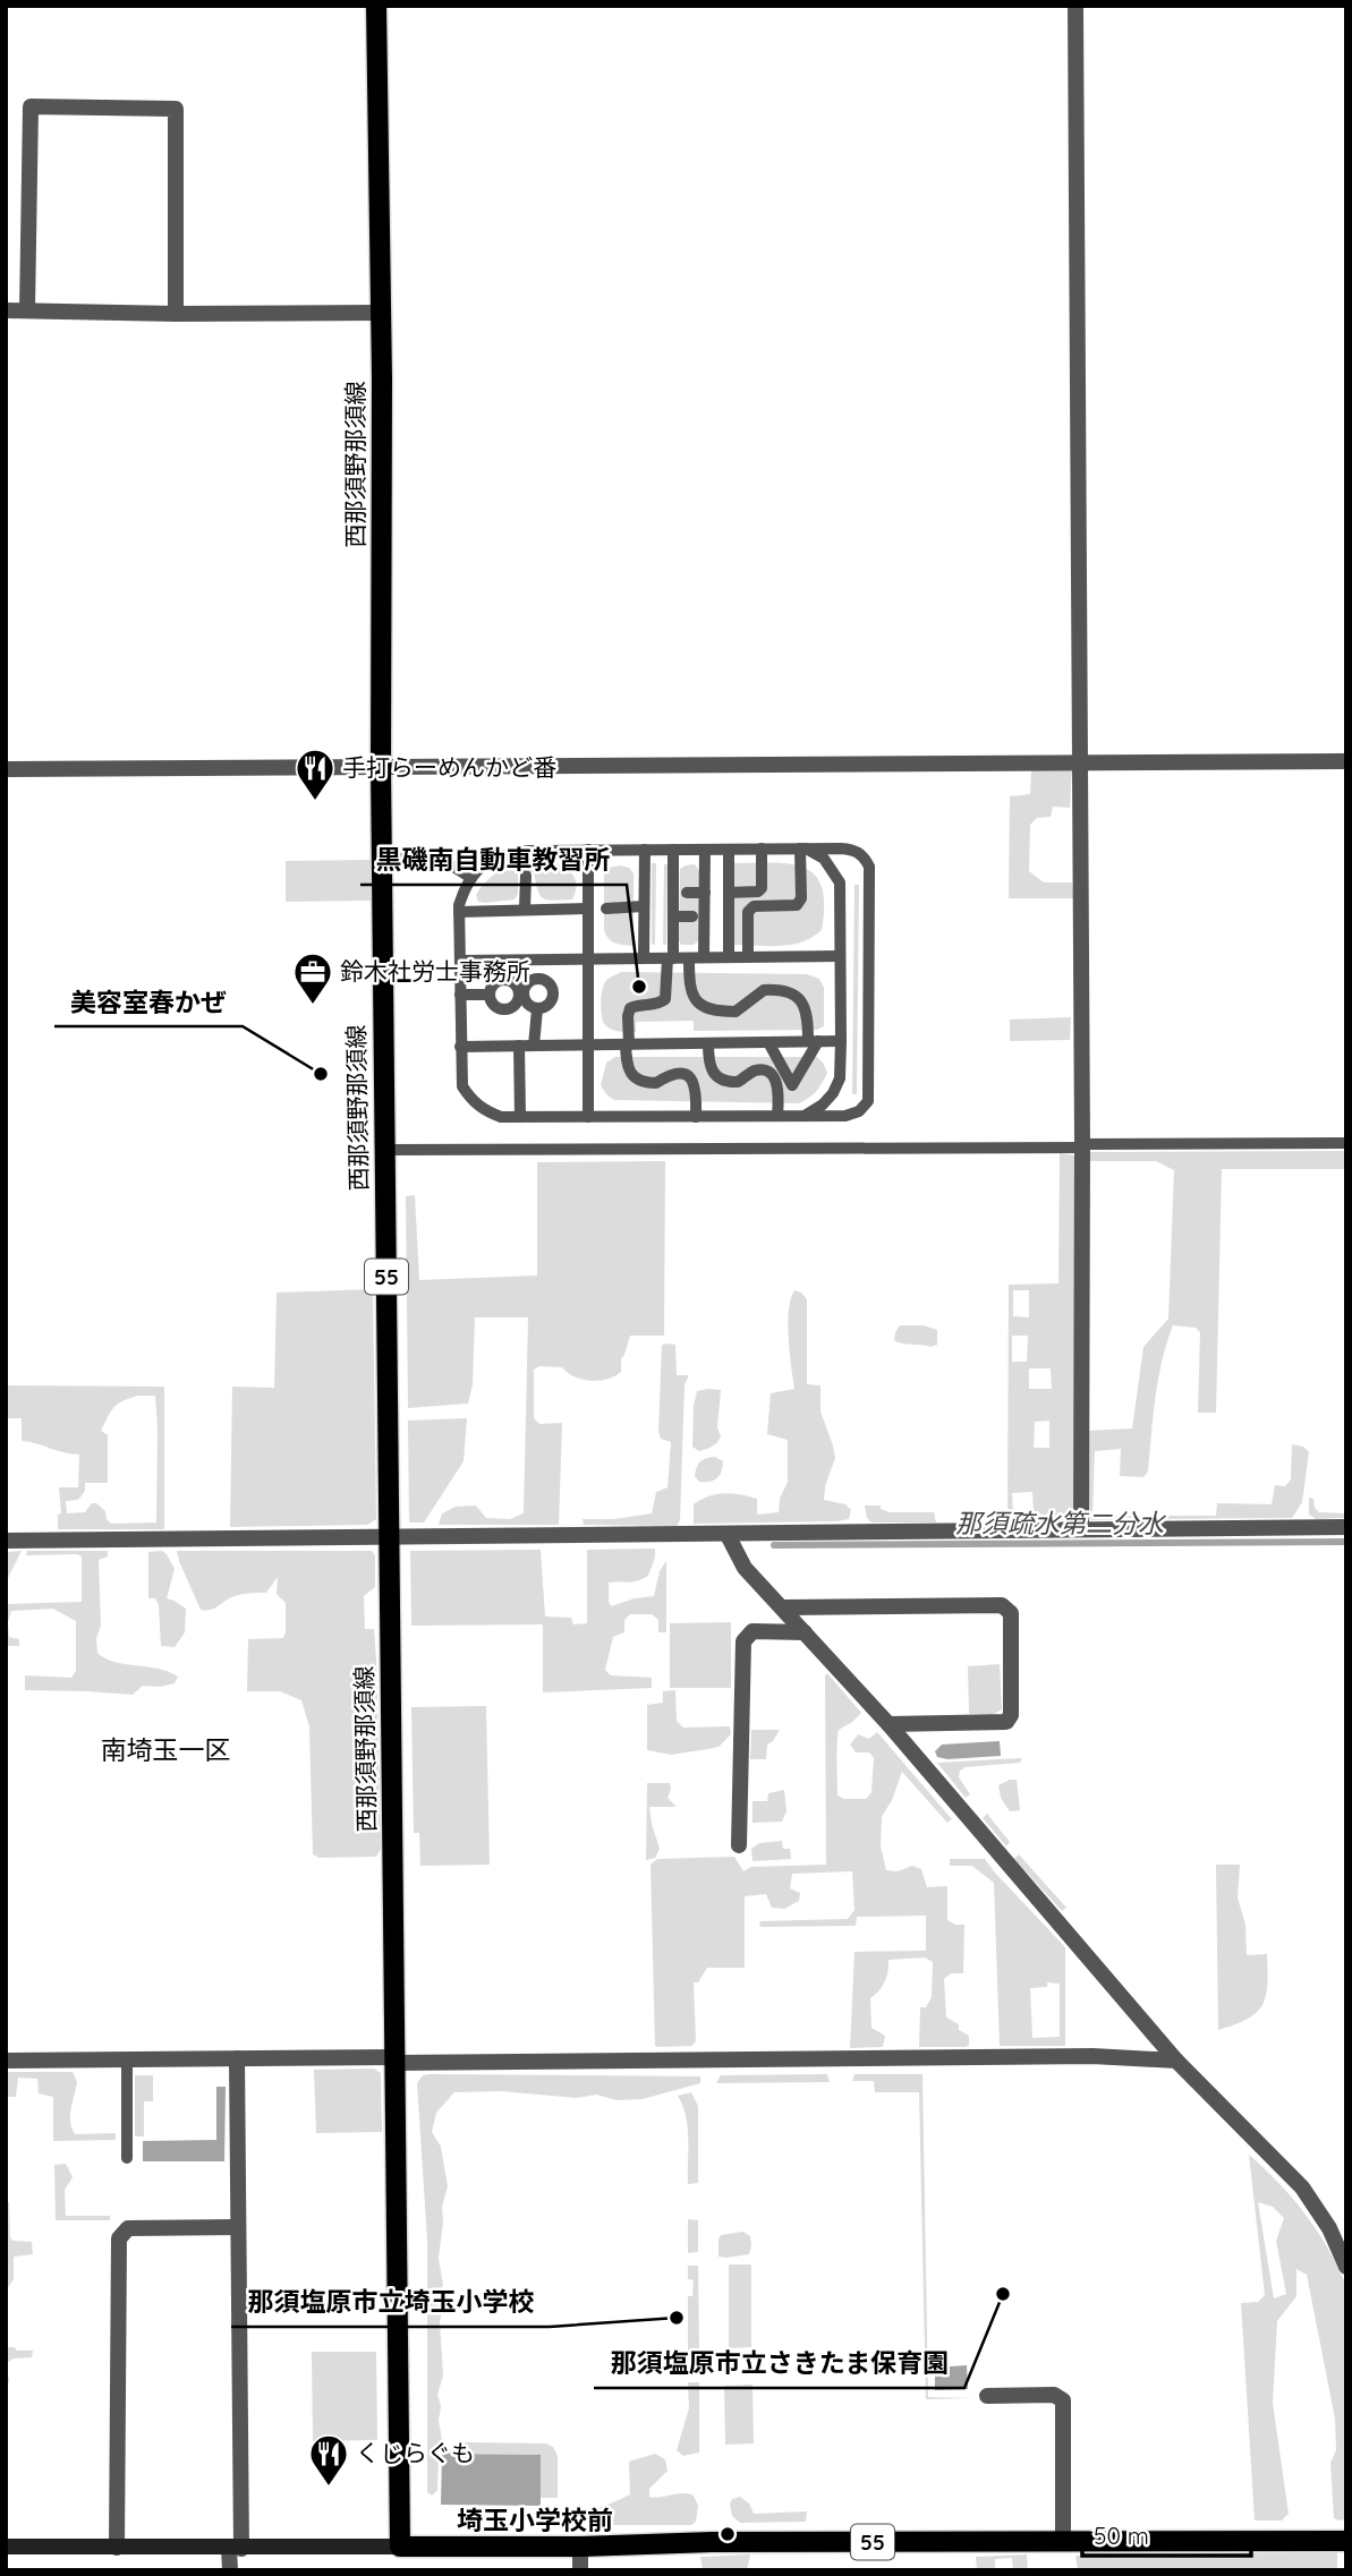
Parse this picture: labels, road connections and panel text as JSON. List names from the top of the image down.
{
  "streets": {
    "main road": ["西那須野那須線", "55"]
  },
  "crossings": [
    ["西那須野那須線", "55"]
  ],
  "districts": ["南埼玉一区"],
  "water": ["那須疏水第二分水"],
  "places": {
    "restaurant": ["手打らーめんかど番", "くじらぐも"],
    "other": [
      "黒磯南自動車教習所",
      "美容室春かぜ",
      "那須塩原市立さきたま保育園",
      "那須塩原市立埼玉小学校",
      "埼玉小学校前"
    ],
    "office": ["鈴木社労士事務所"]
  },
  "scale_bar": "50 m"
}
